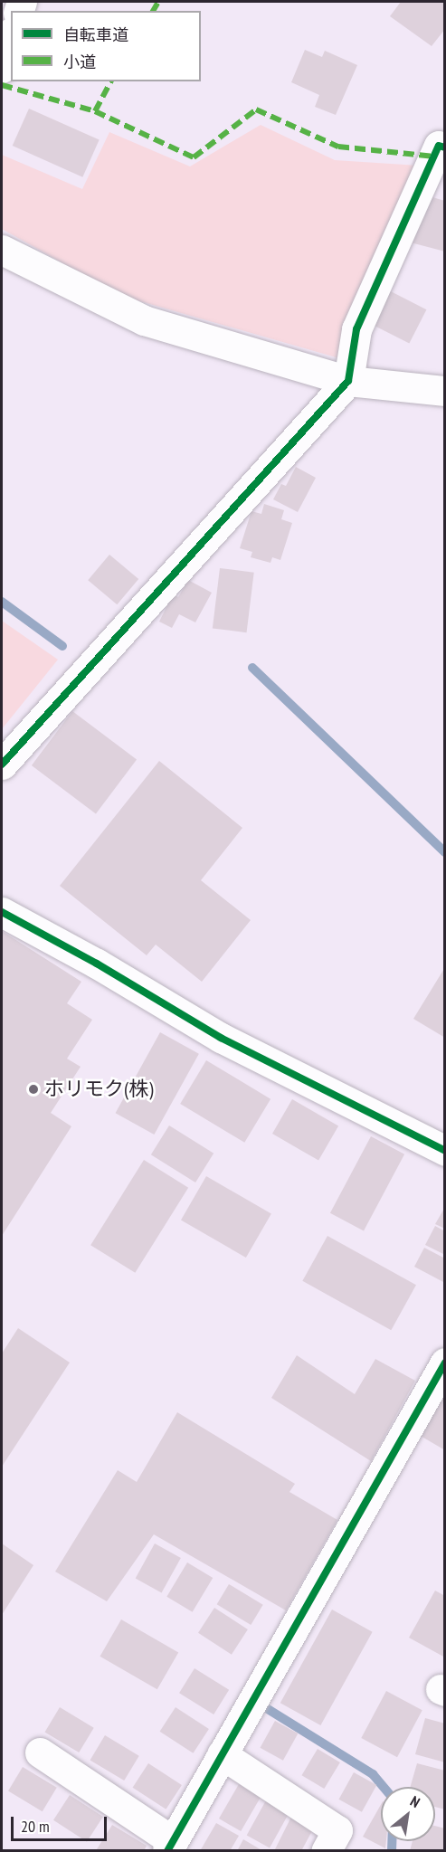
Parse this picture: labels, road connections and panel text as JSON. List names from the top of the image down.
{
  "places": ["ホリモク(株)"],
  "legend": ["自転車道", "小道"],
  "scale_bar": "20 m",
  "north": "top right"
}
